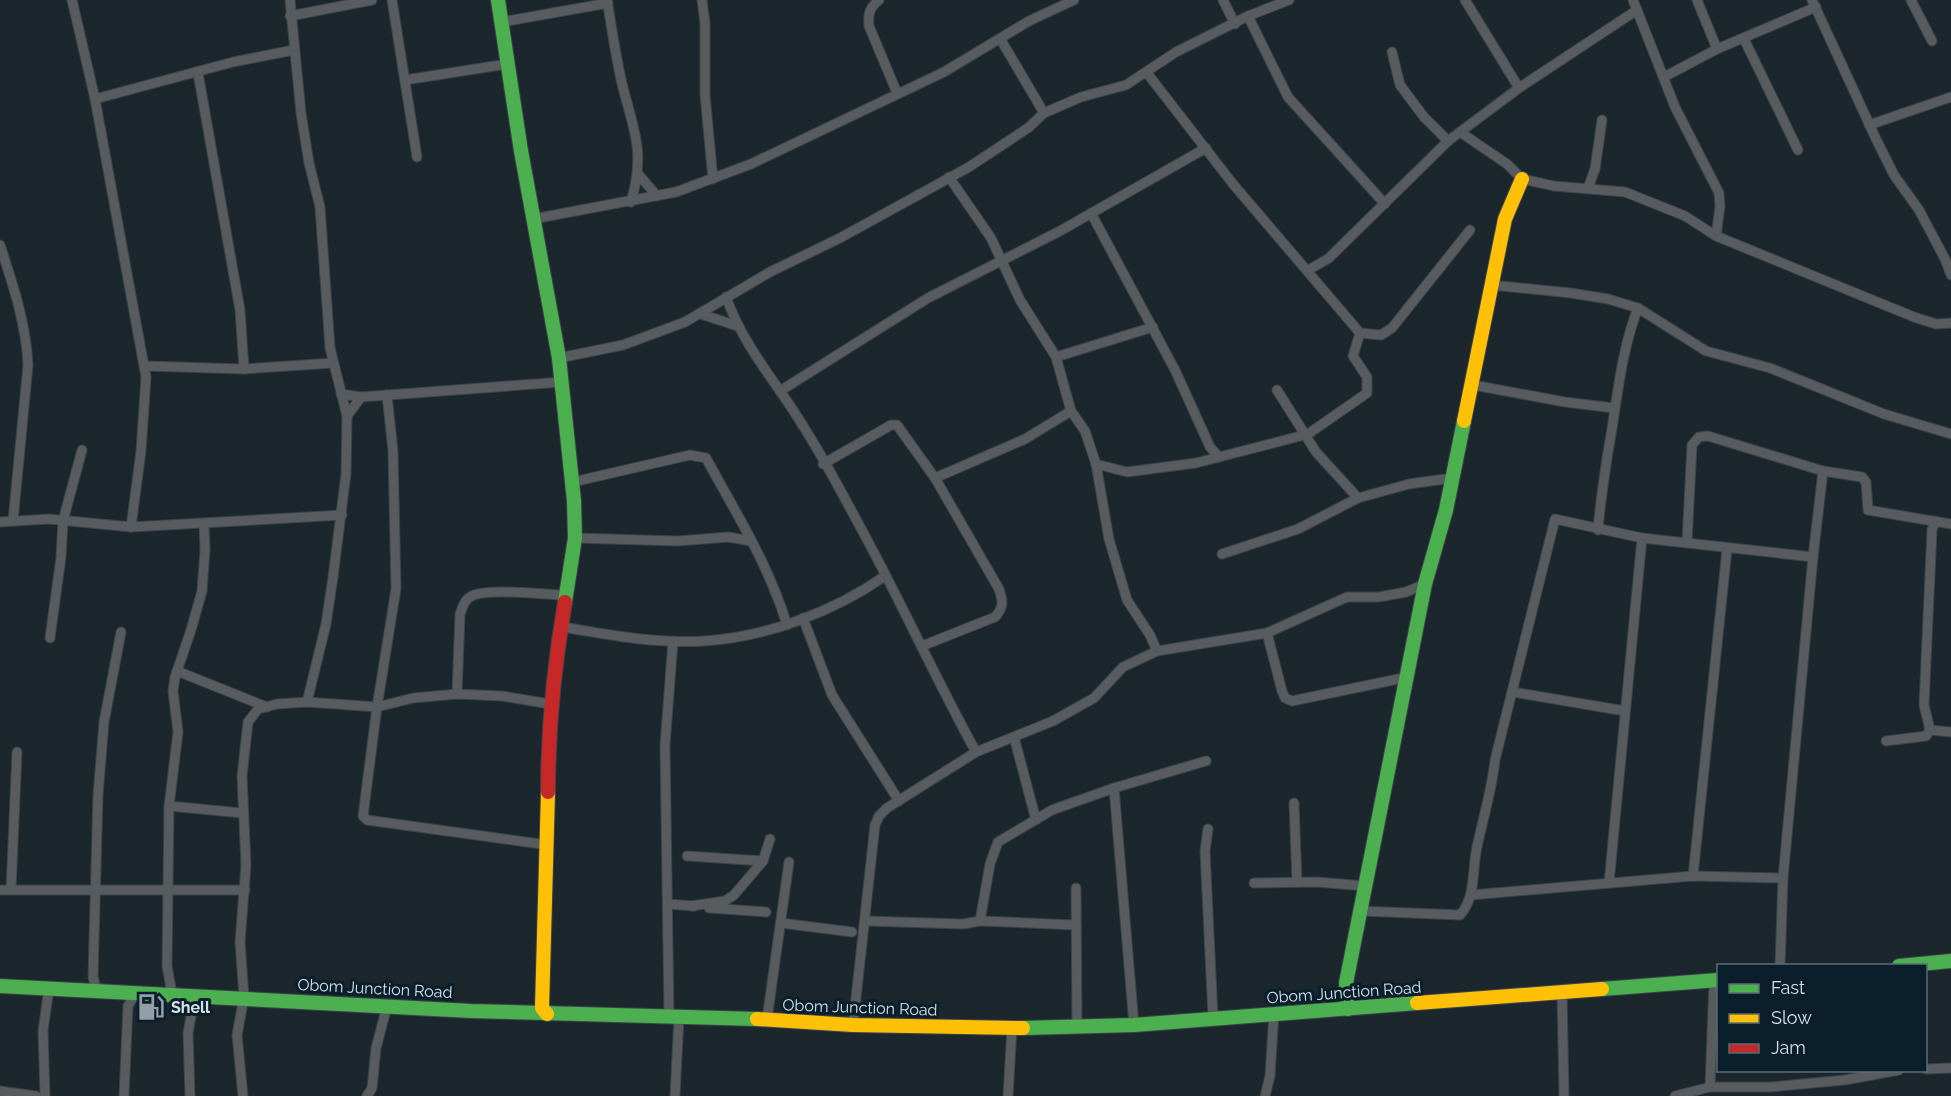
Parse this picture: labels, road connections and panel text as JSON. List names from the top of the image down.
{
  "streets": {
    "street": ["Obom Junction Road"]
  },
  "places": {
    "fuel station": ["Shell"]
  },
  "legend": ["Fast", "Slow", "Jam"]
}
